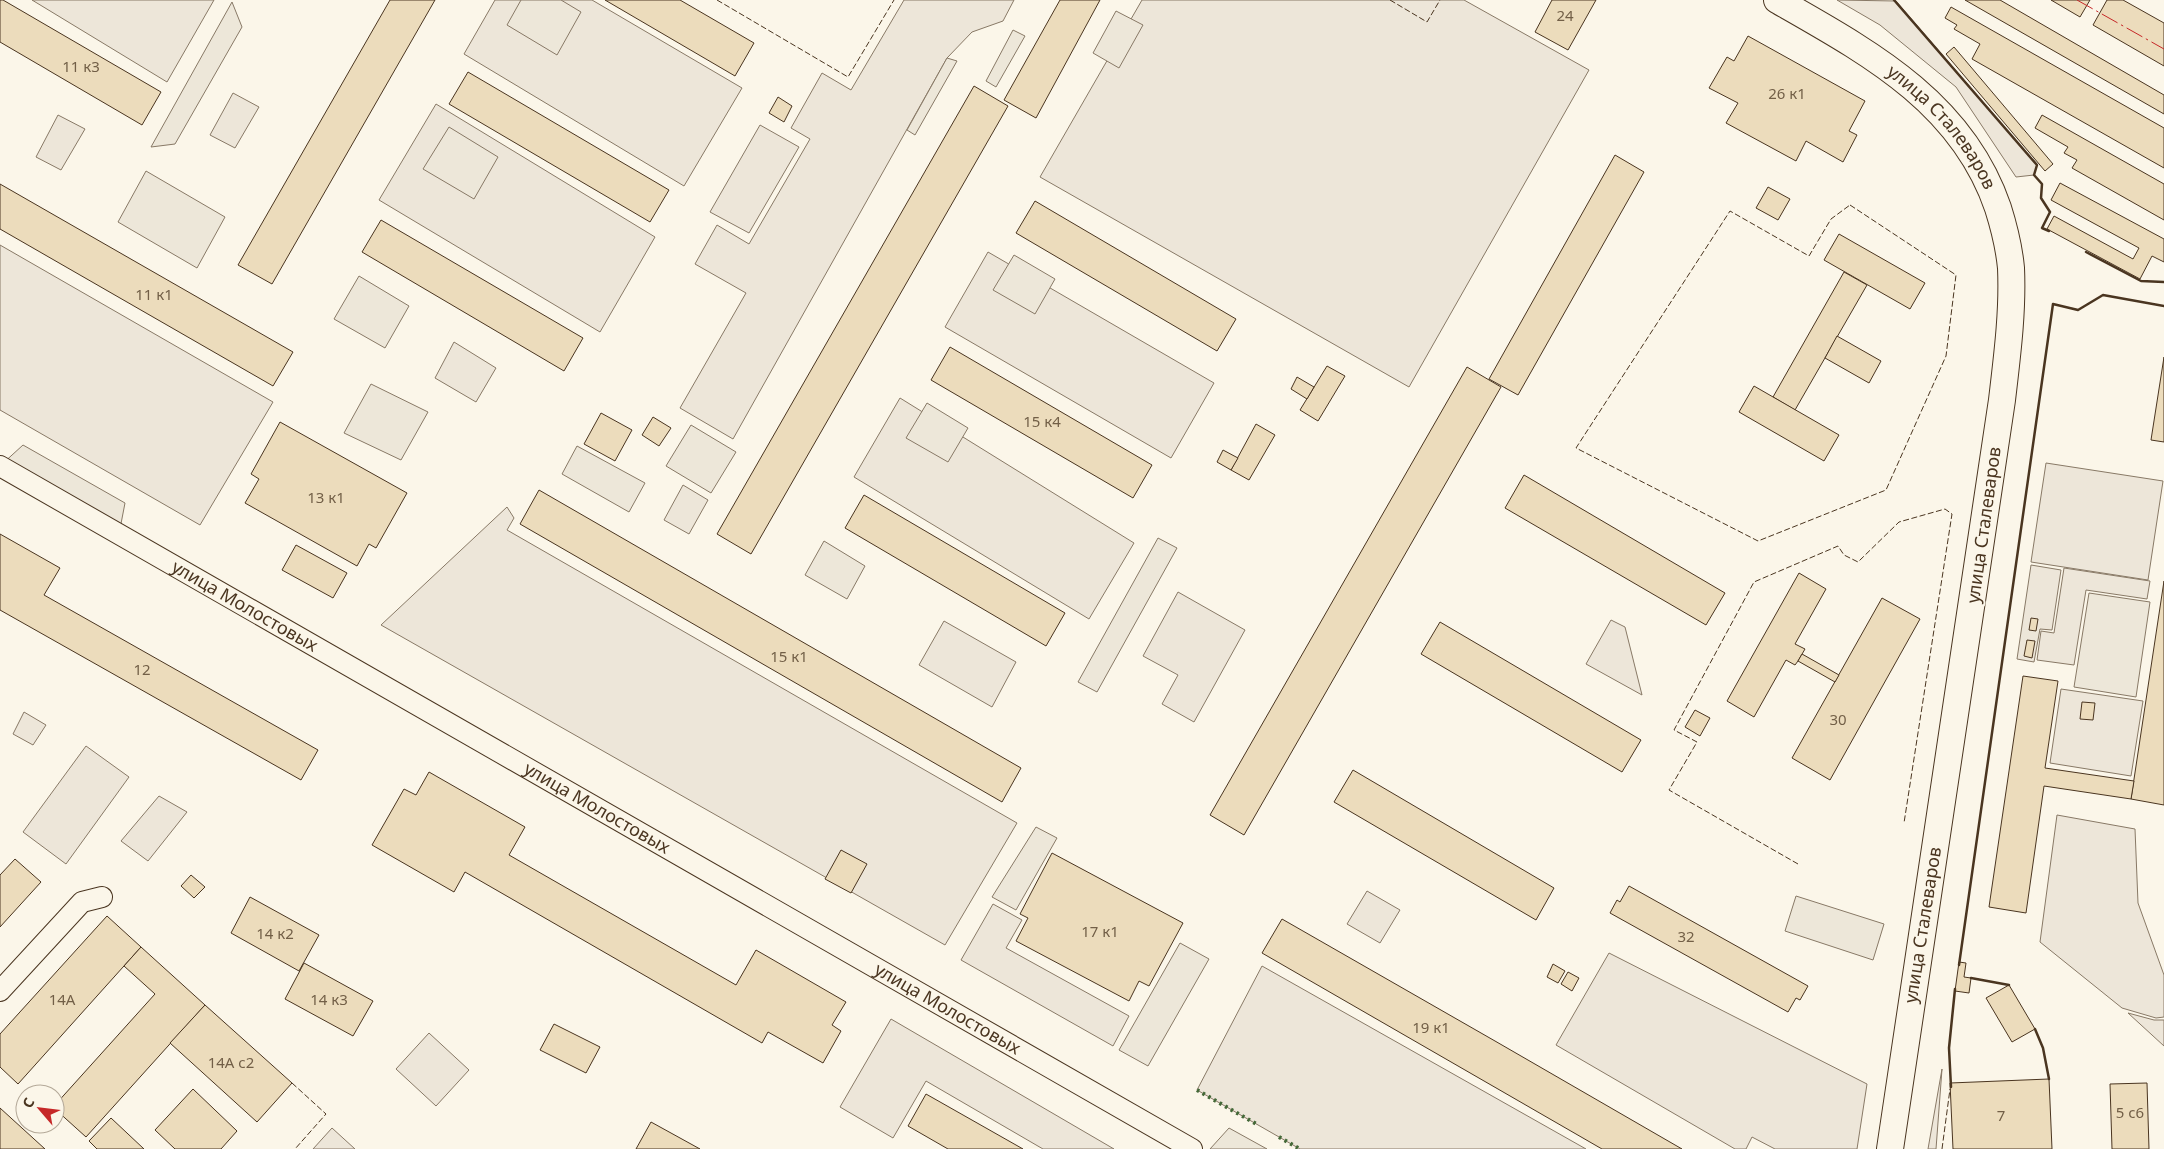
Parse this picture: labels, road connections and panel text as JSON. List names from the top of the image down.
{
  "streets": {
    "main road": ["улица Сталеваров"],
    "street": ["улица Молостовых"]
  },
  "house_numbers": [
    "24",
    "11 к3",
    "26 к1",
    "11 к1",
    "15 к4",
    "13 к1",
    "15 к1",
    "12",
    "30",
    "17 к1",
    "14 к2",
    "32",
    "14А",
    "14 к3",
    "19 к1",
    "14А с2",
    "5 c6",
    "7"
  ],
  "north": "top left"
}
